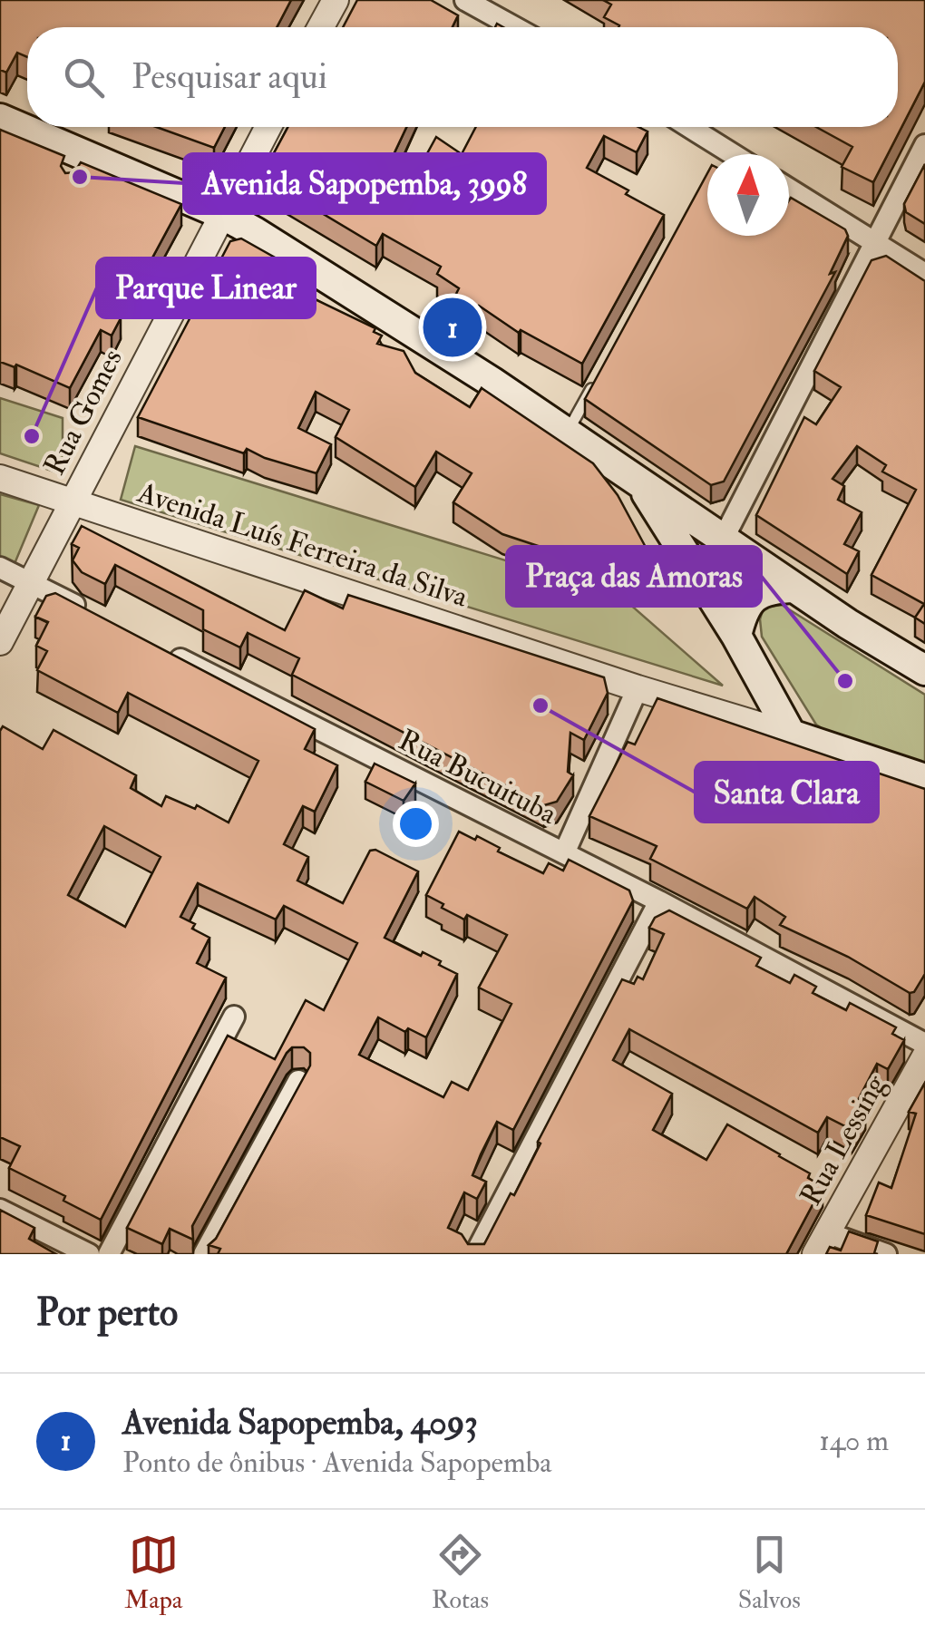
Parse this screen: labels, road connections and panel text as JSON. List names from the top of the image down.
{
  "streets": {
    "street": [
      "Rua Gomes",
      "Avenida Luís Ferreira da Silva",
      "Rua Bucuituba",
      "Rua Lessing"
    ]
  },
  "crossings": [
    ["Rua Gomes", "Avenida Luís Ferreira da Silva"]
  ],
  "places": [
    "Avenida Sapopemba, 3998",
    "Parque Linear",
    "Praça das Amoras",
    "Santa Clara"
  ],
  "north": "top",
  "page": {
    "search": "Pesquisar aqui",
    "pins": "1",
    "heading": "Por perto",
    "list": [
      {
        "mark": "1",
        "name": "Avenida Sapopemba, 4093",
        "note": "Ponto de ônibus · Avenida Sapopemba",
        "value": "140 m"
      }
    ],
    "nav": ["Mapa", "Rotas", "Salvos"]
  }
}
